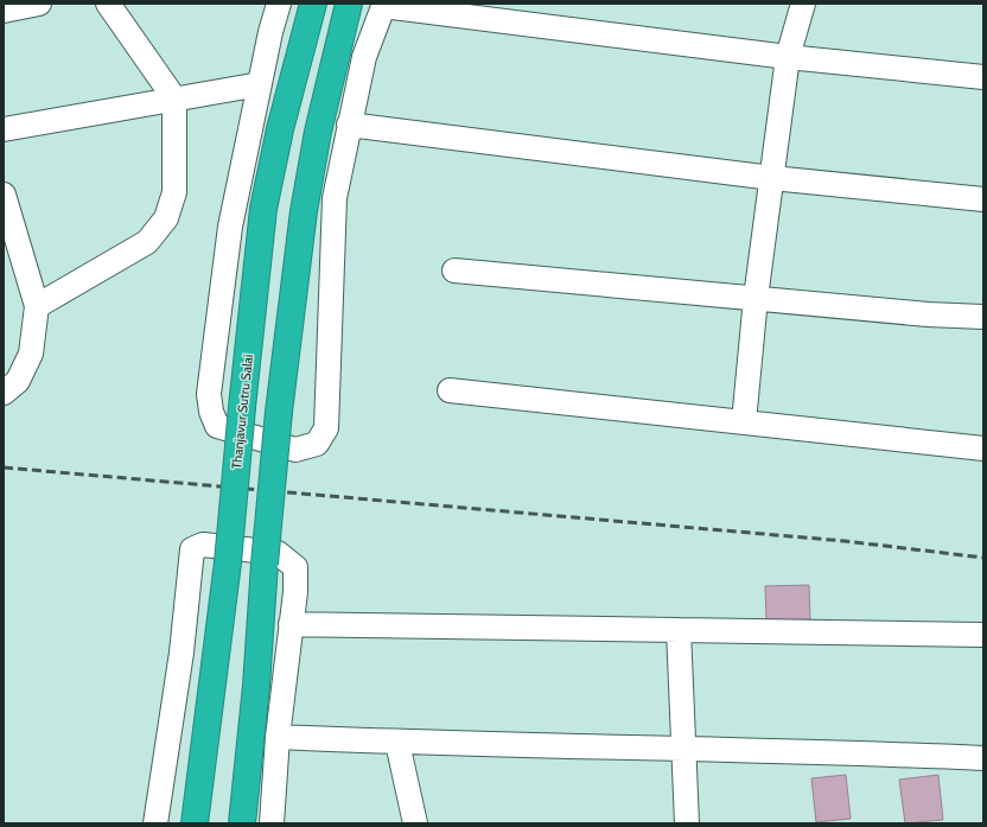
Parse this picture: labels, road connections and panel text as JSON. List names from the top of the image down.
{
  "streets": {
    "highway": ["Thanjavur Sutru Salai"]
  }
}
